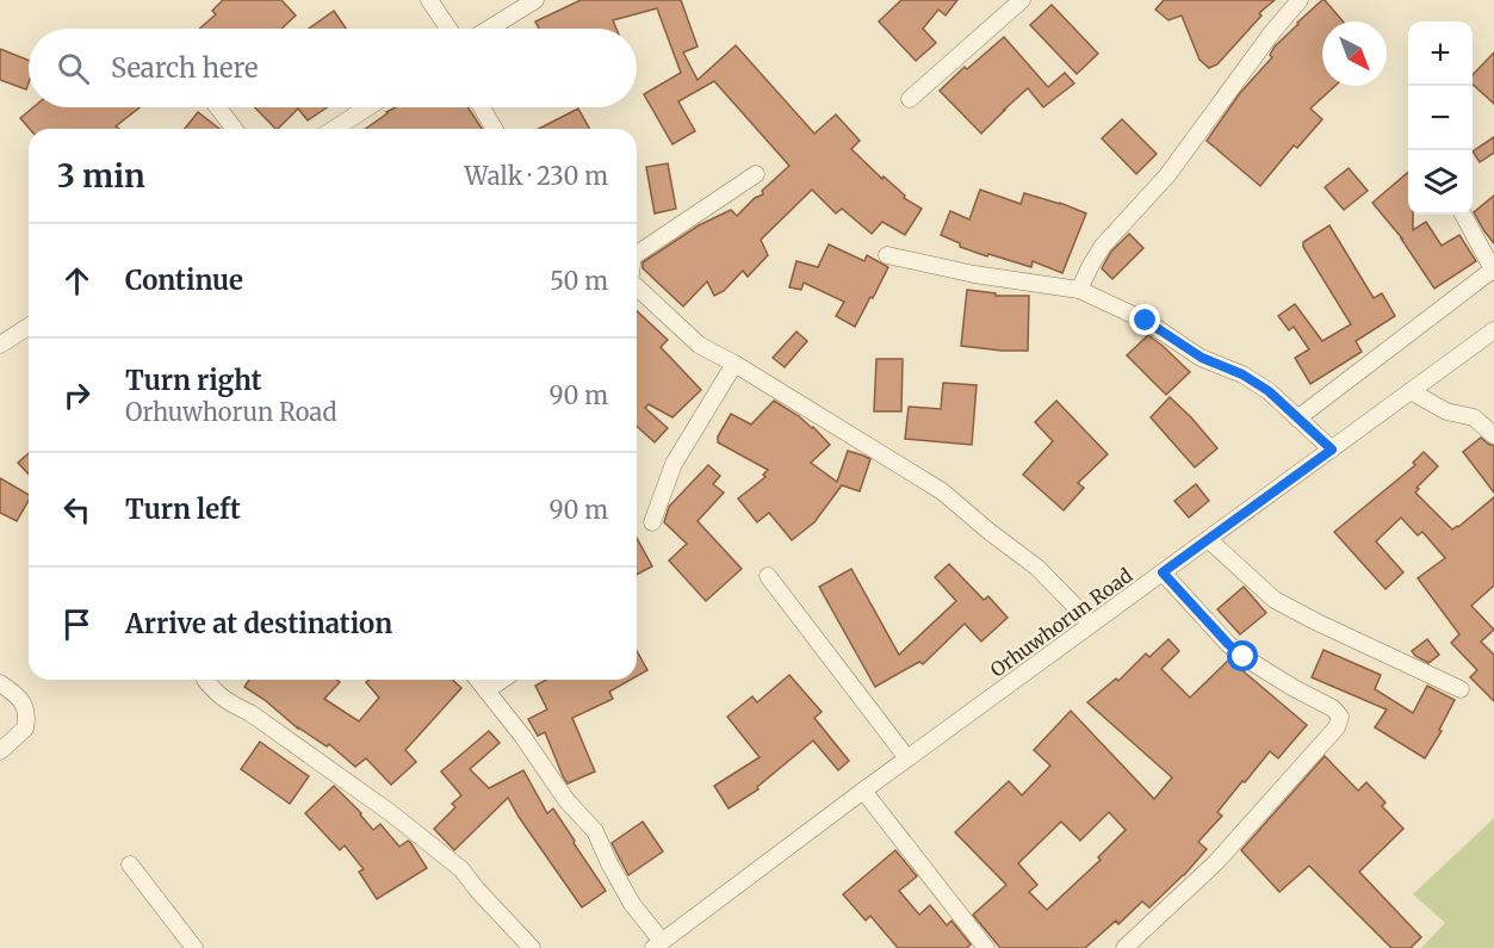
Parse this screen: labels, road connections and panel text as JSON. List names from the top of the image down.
{
  "streets": {
    "street": ["Orhuwhorun Road"]
  },
  "north": "bottom right",
  "page": {
    "map_buttons": ["+", "−"],
    "search": "Search here",
    "heading": ["3 min", "Walk · 230 m"],
    "list": [
      ["Continue", "50 m"],
      ["Turn right", "Orhuwhorun Road", "90 m"],
      ["Turn left", "90 m"],
      "Arrive at destination"
    ]
  }
}
